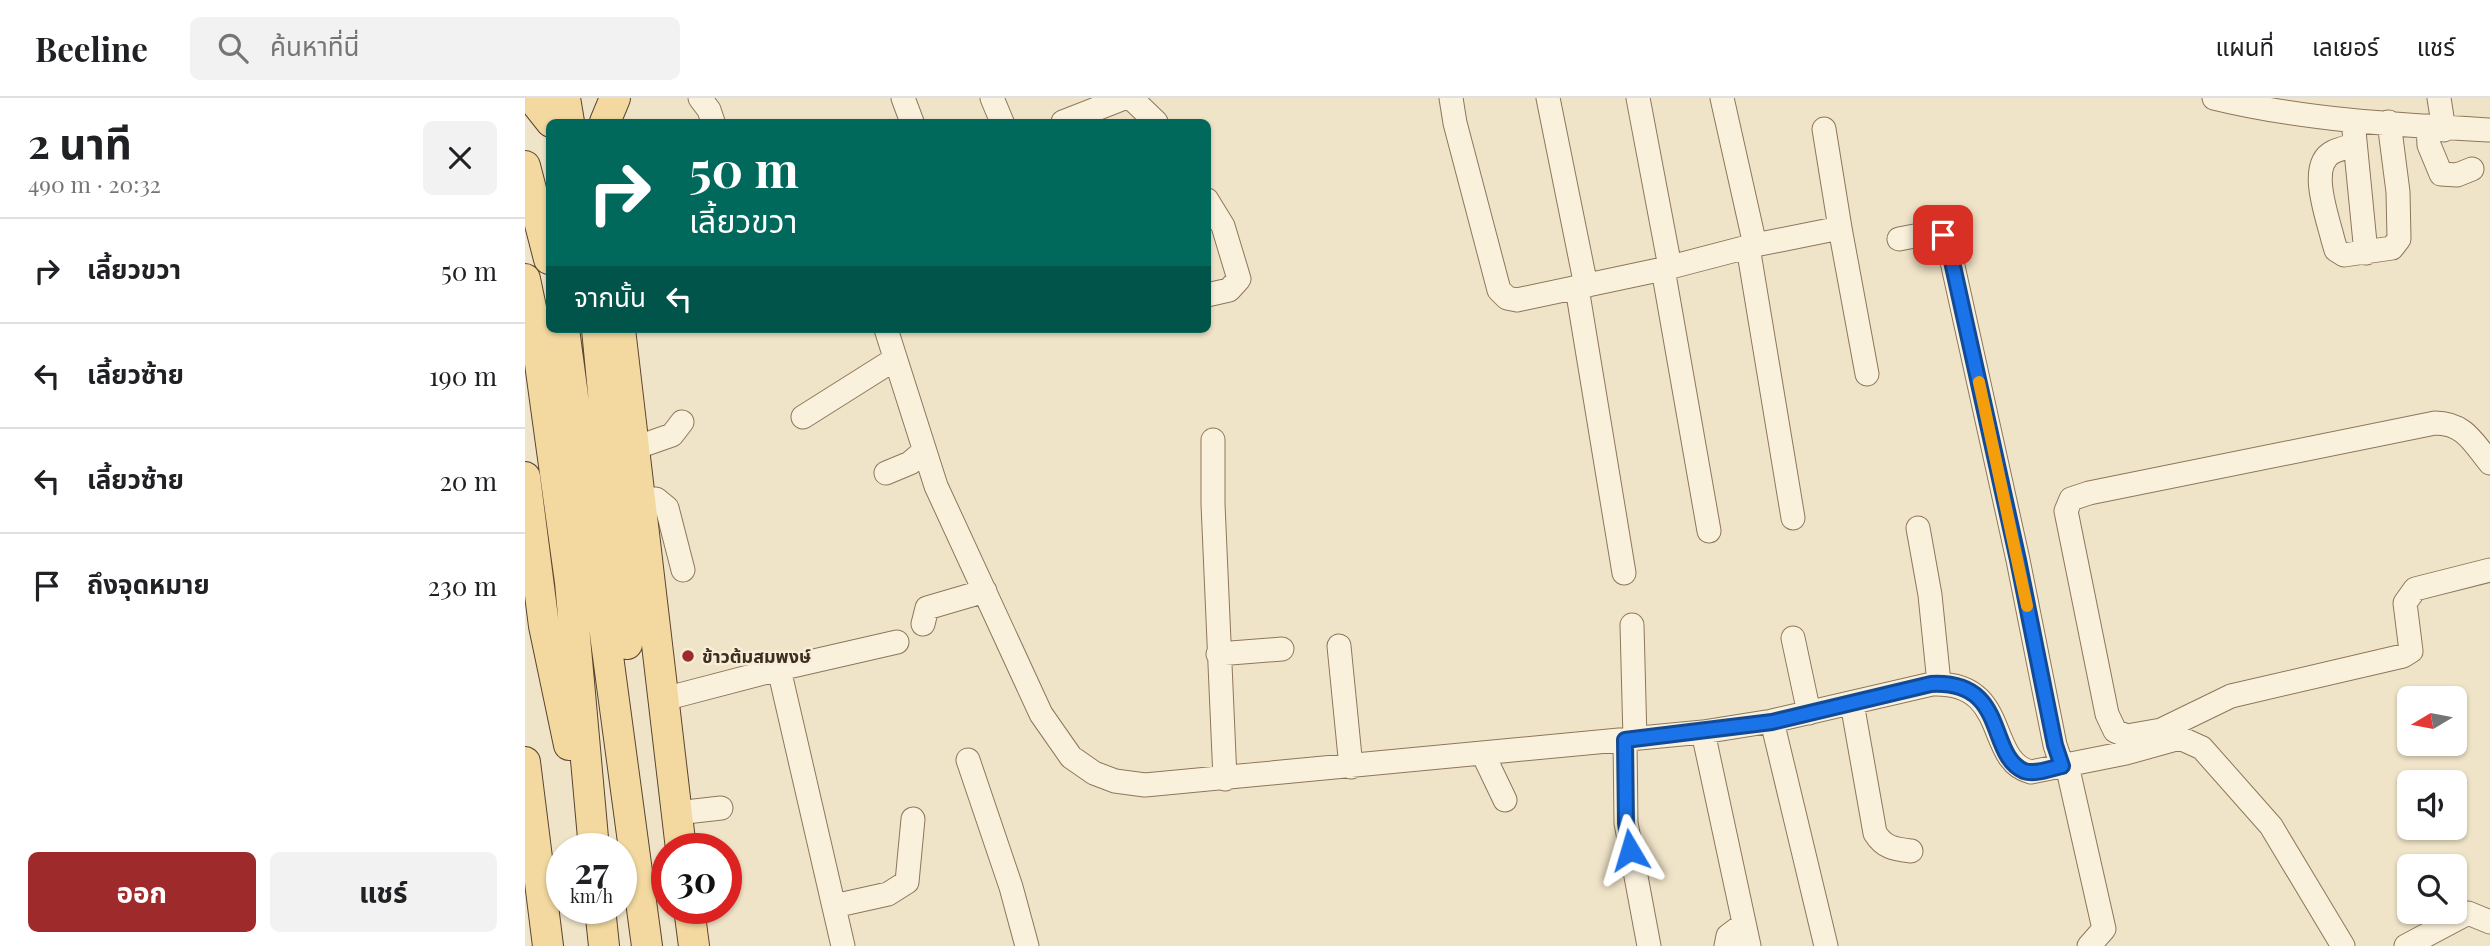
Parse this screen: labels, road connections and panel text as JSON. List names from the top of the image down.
{
  "places": ["ข้าวต้มสมพงษ์"],
  "north": "left",
  "page": {
    "header": "Beeline",
    "search": "ค้นหาที่นี่",
    "nav": ["แผนที่", "เลเยอร์", "แชร์"],
    "heading": ["2 นาที", "490 m · 20:32"],
    "turn": ["50 m", "เลี้ยวขวา"],
    "list": [
      {
        "name": "เลี้ยวขวา",
        "value": "50 m"
      },
      {
        "name": "เลี้ยวซ้าย",
        "value": "190 m"
      },
      {
        "name": "เลี้ยวซ้าย",
        "value": "20 m"
      },
      {
        "name": "ถึงจุดหมาย",
        "value": "230 m"
      }
    ],
    "then": "จากนั้น",
    "speed": "27 km/h",
    "limit": "30",
    "buttons": ["ออก", "แชร์"]
  }
}
